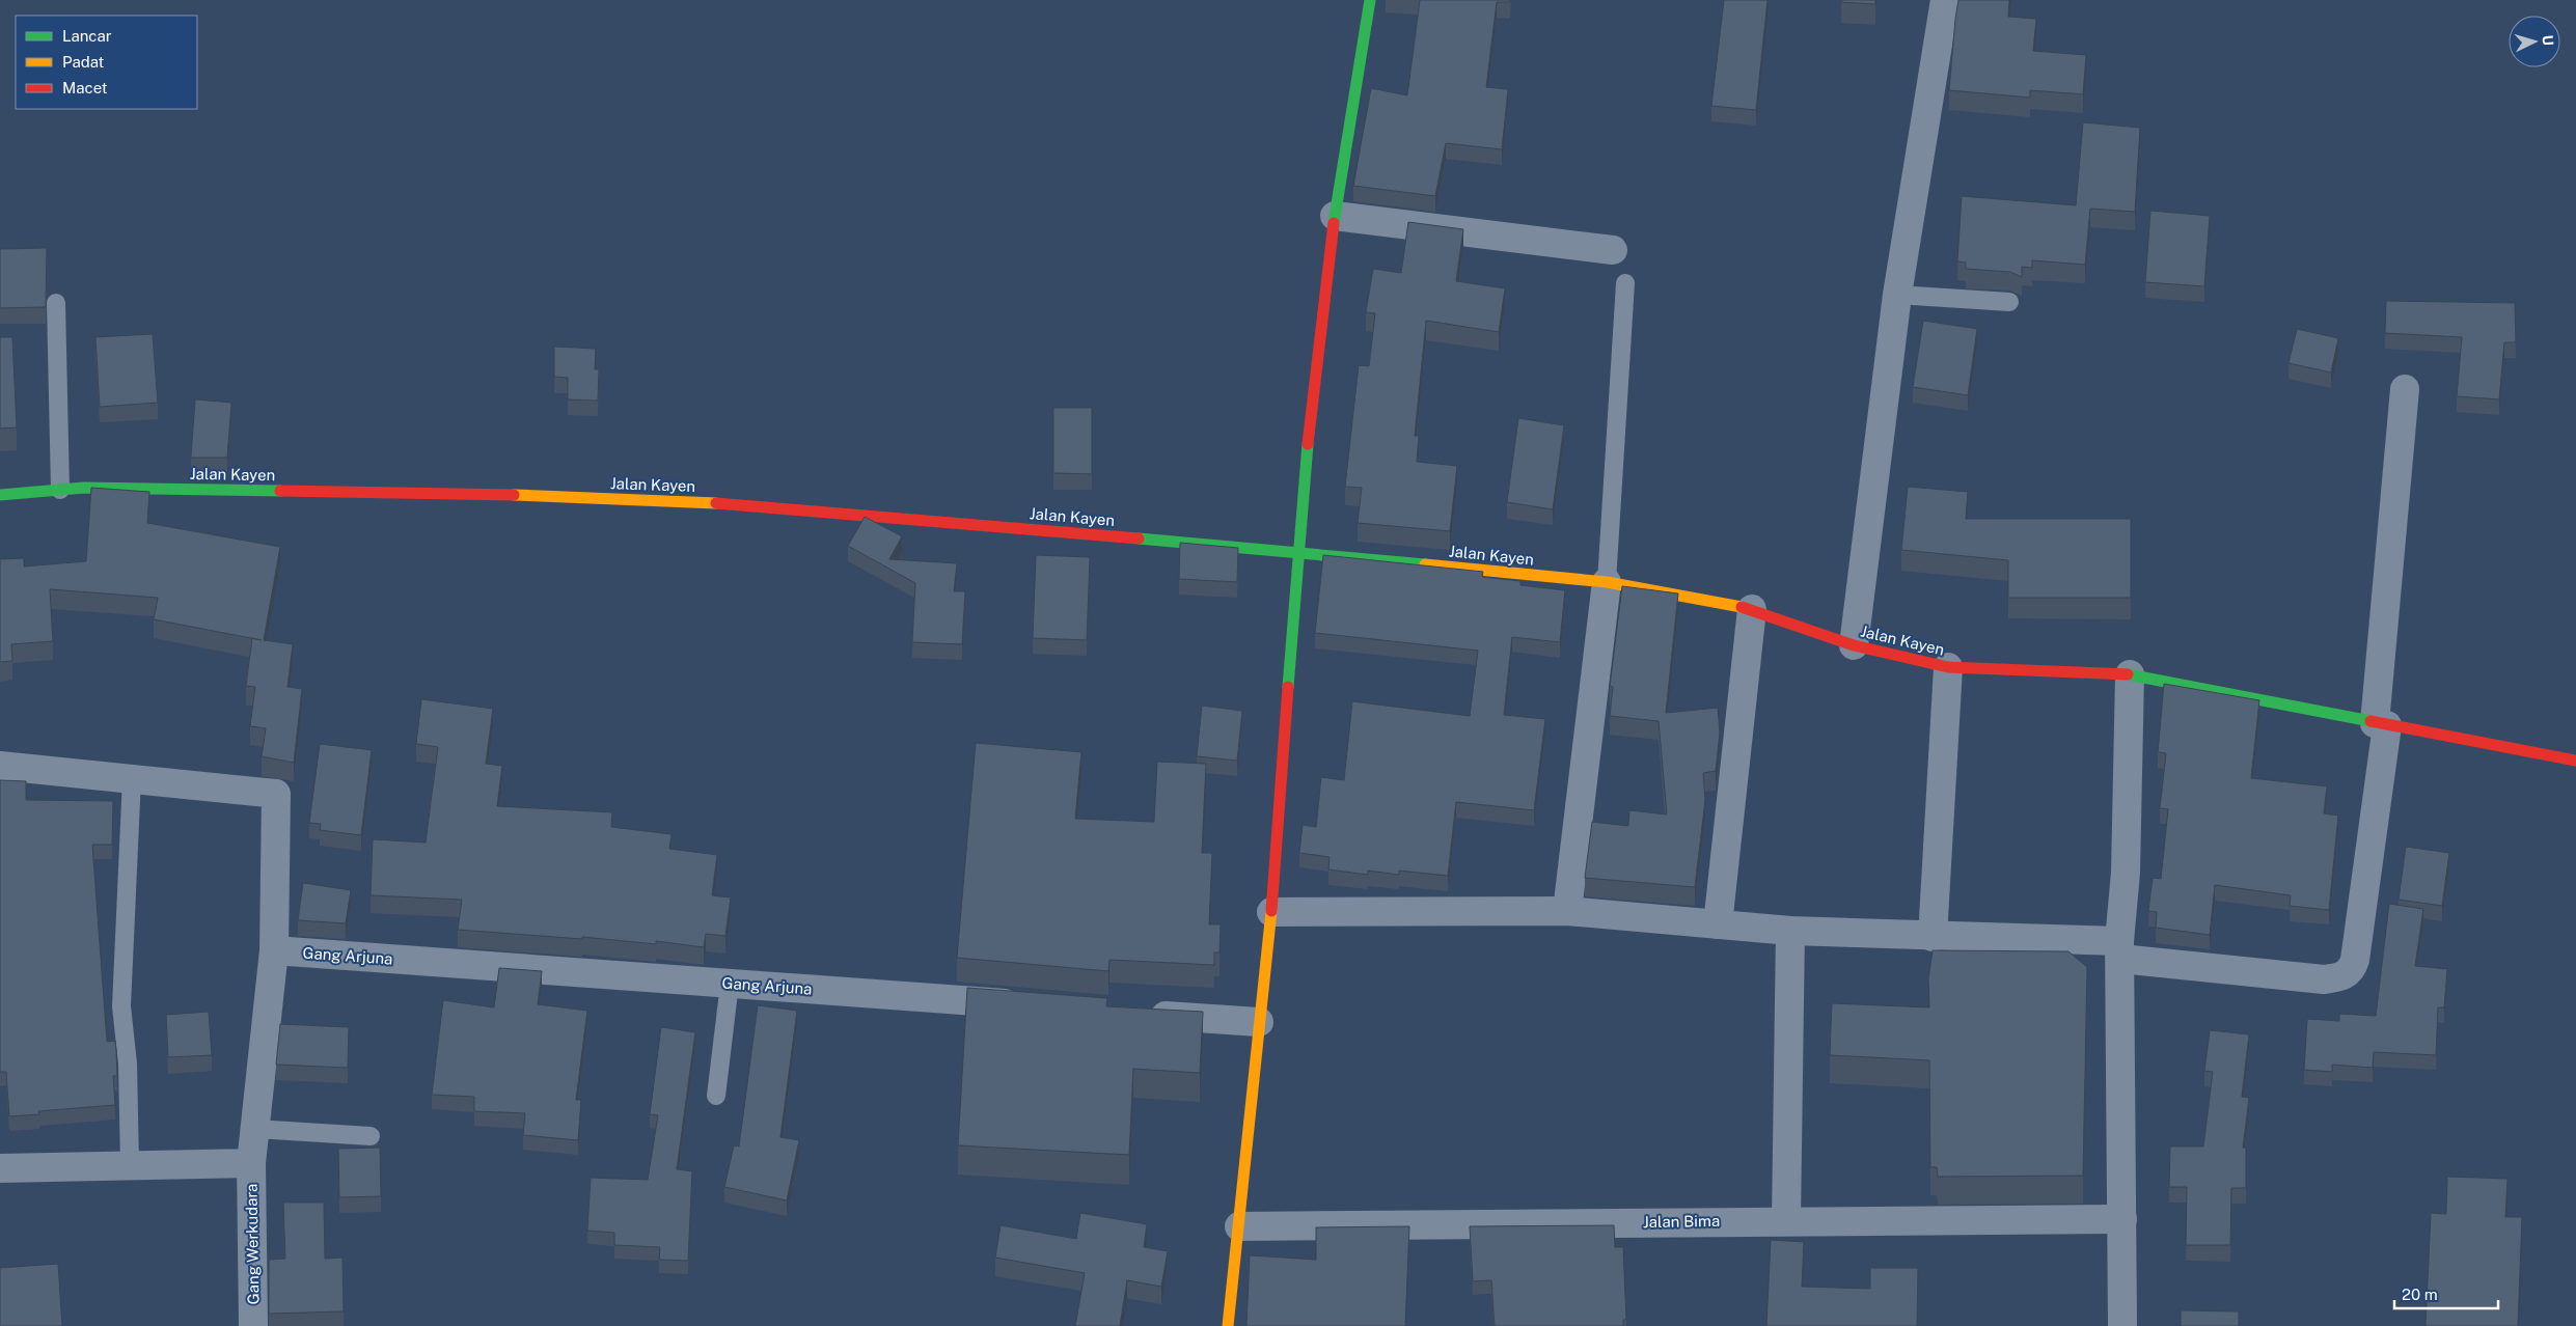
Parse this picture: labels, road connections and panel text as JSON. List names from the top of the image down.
{
  "streets": {
    "street": [
      "Jalan Kayen",
      "Gang Arjuna",
      "Jalan Bima",
      "Gang Werkudara"
    ]
  },
  "legend": ["Lancar", "Padat", "Macet"],
  "scale_bar": "20 m",
  "north": "right"
}
